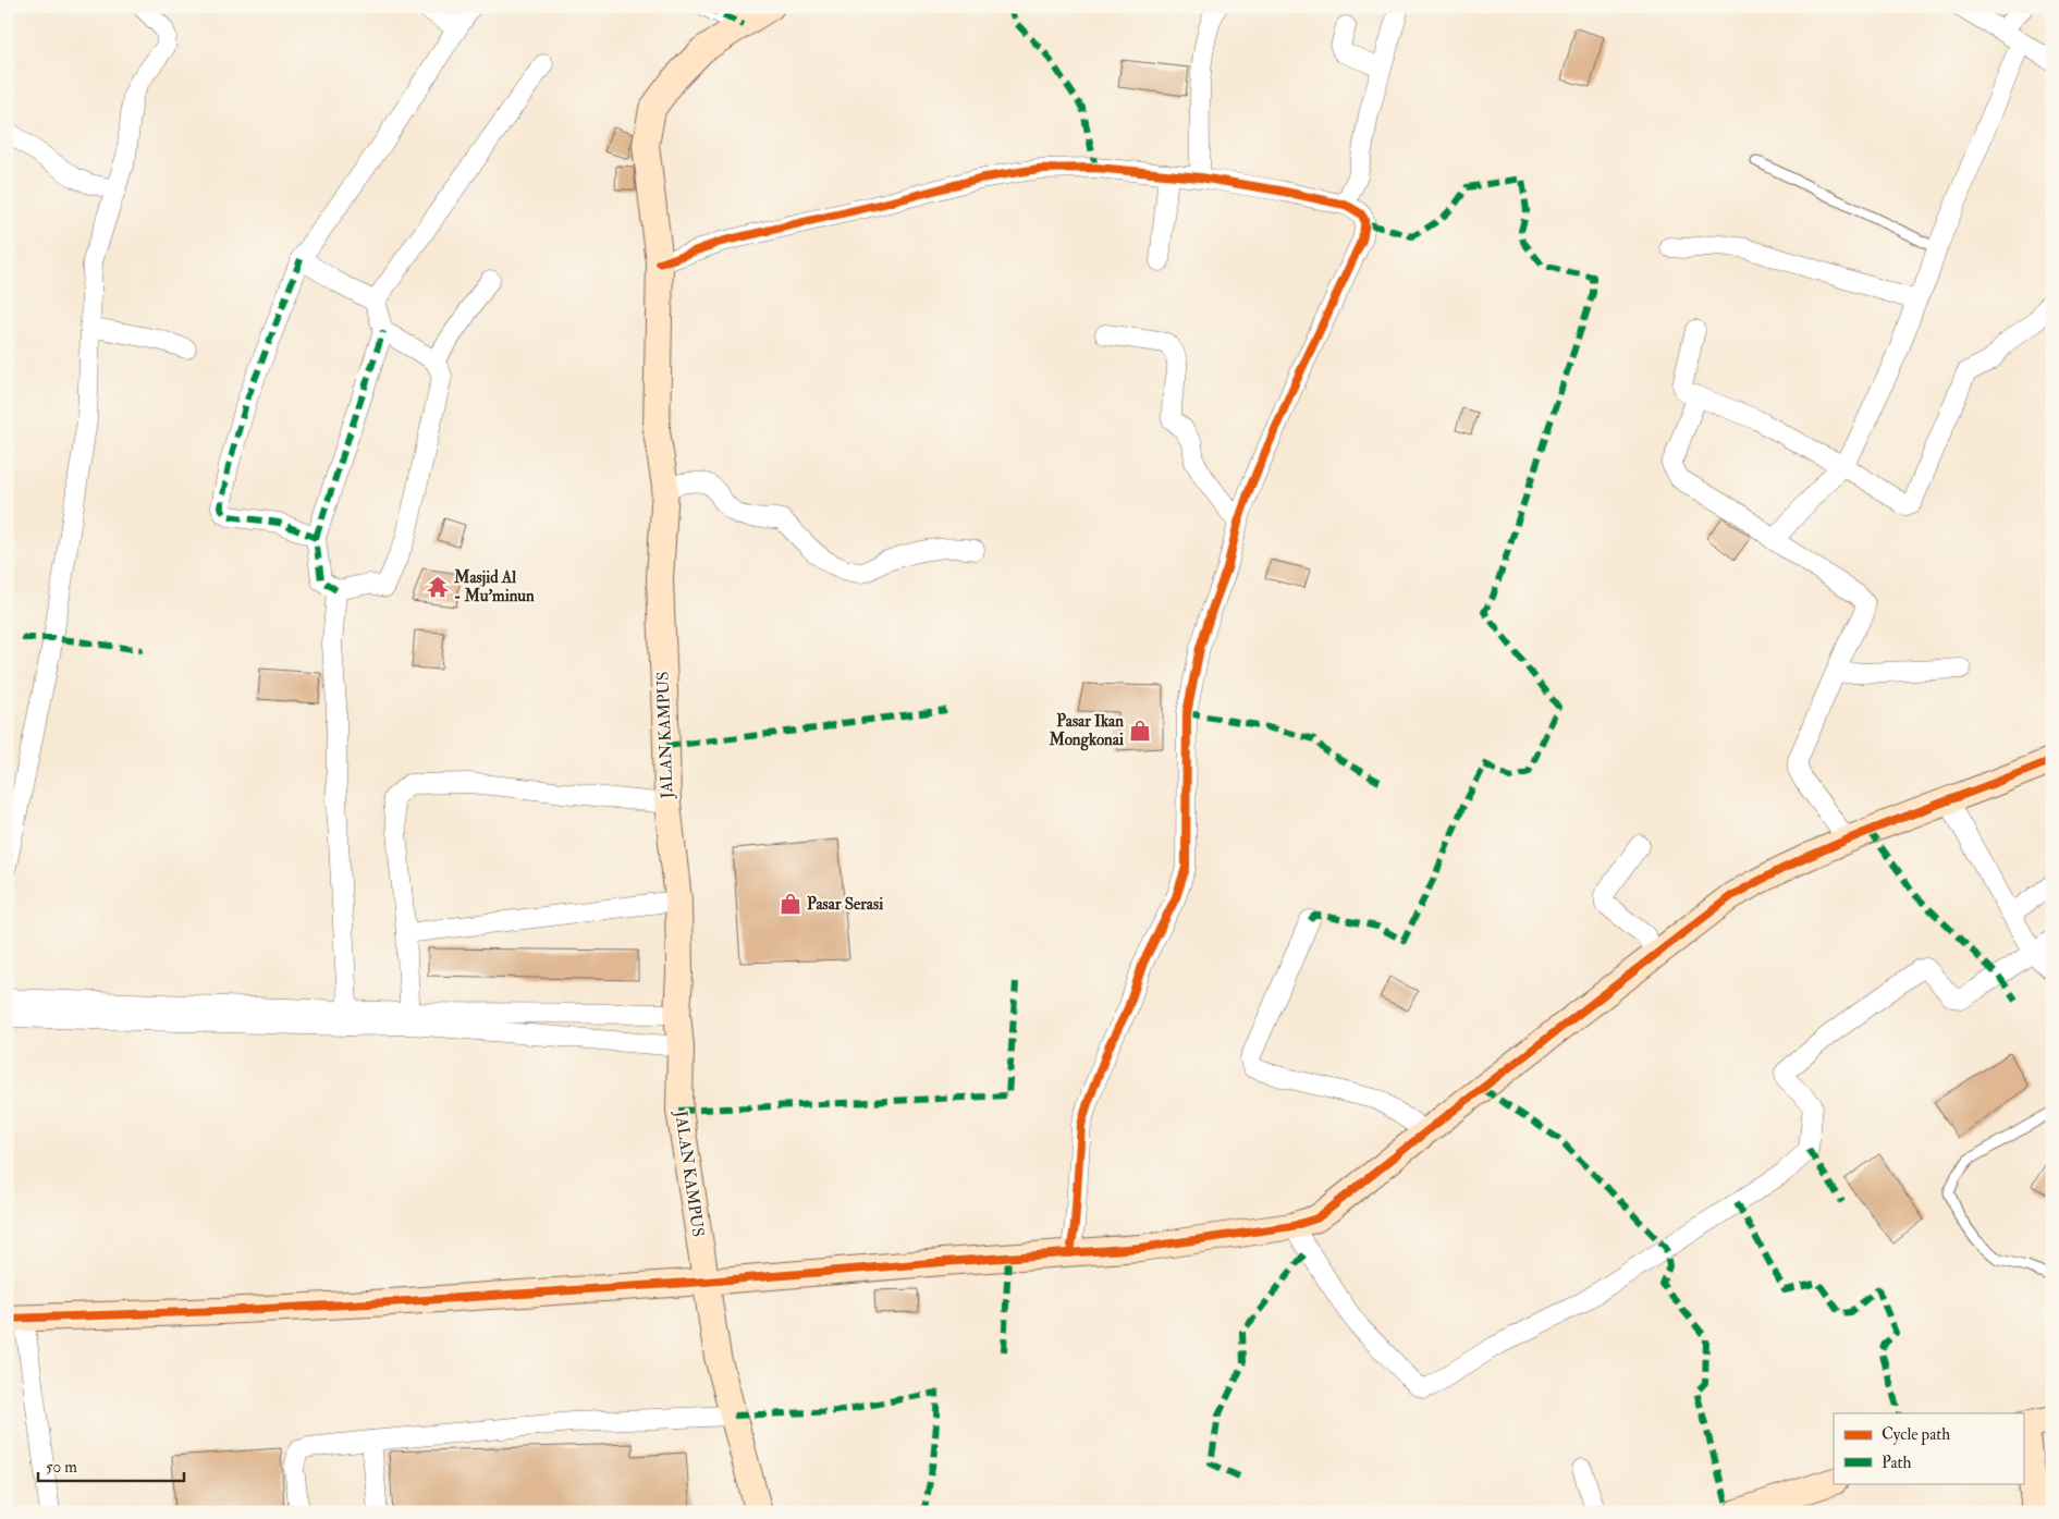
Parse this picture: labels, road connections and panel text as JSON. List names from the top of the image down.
{
  "streets": {
    "street": ["JALAN KAMPUS"]
  },
  "places": {
    "temple": ["Masjid Al - Mu'minun"],
    "shop": ["Pasar Ikan Mongkonai", "Pasar Serasi"]
  },
  "legend": ["Cycle path", "Path"],
  "scale_bar": "50 m"
}
